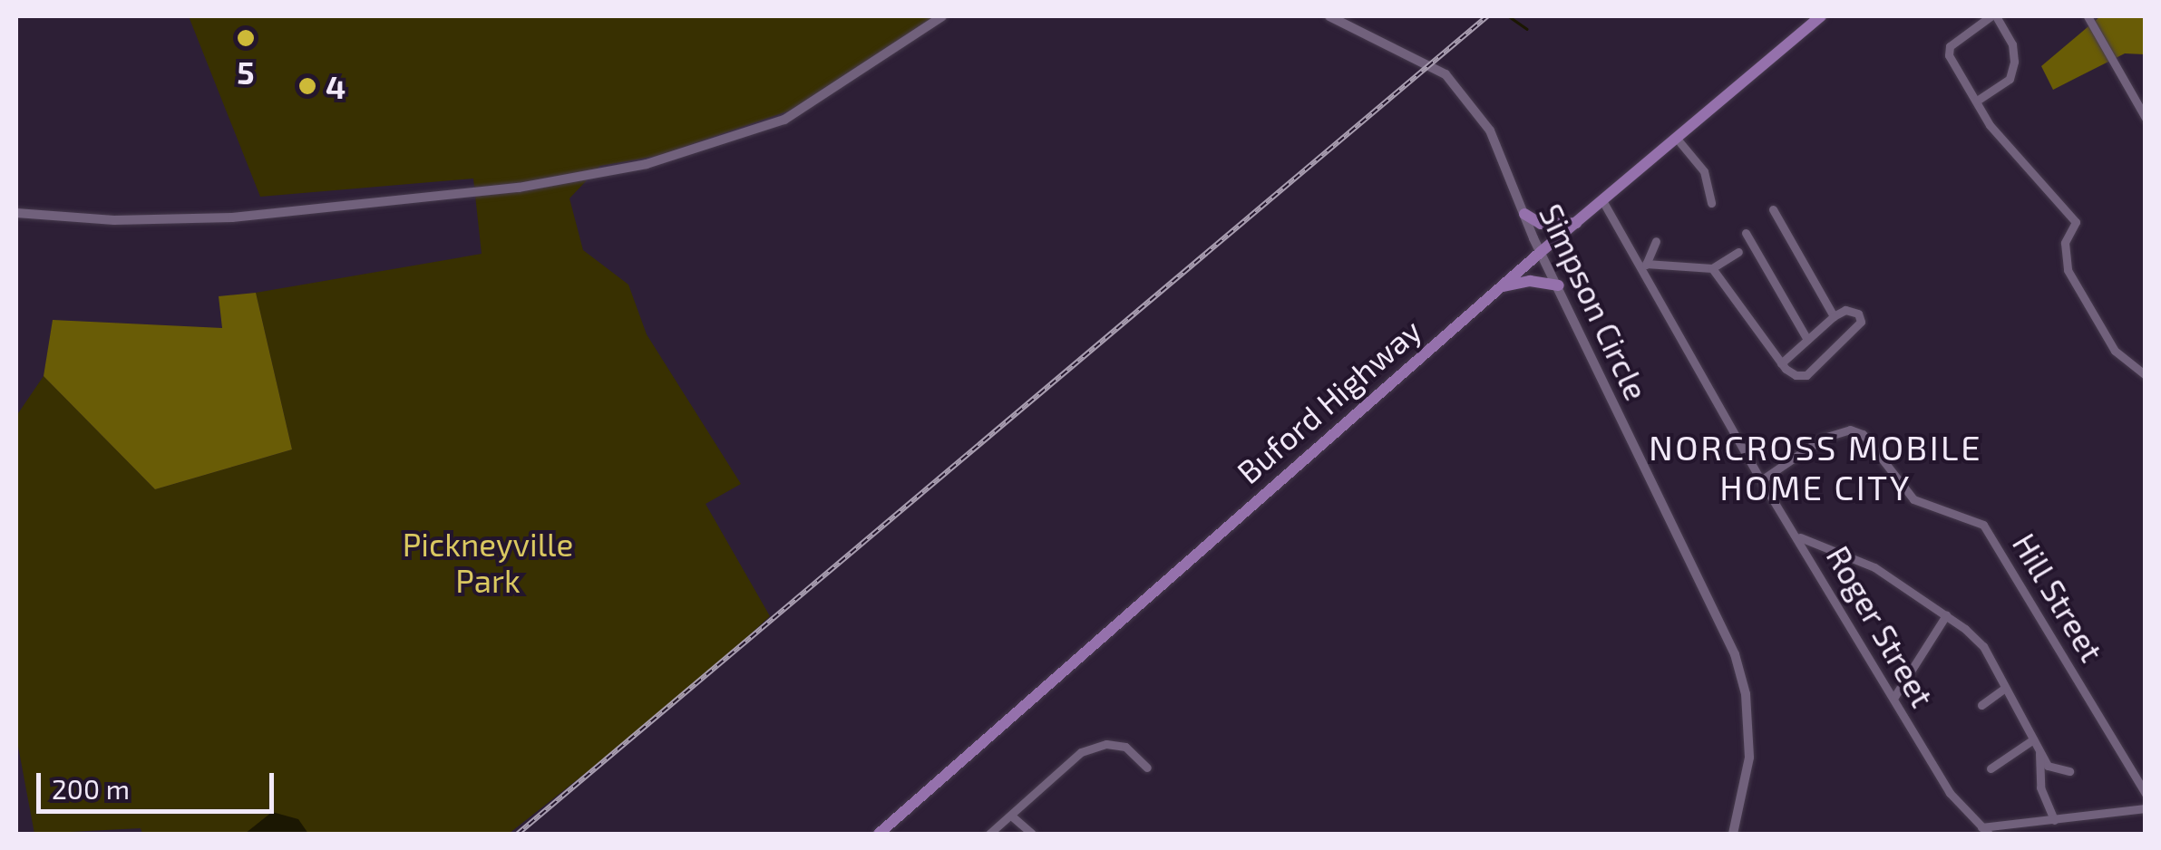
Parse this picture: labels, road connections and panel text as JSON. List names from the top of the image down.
{
  "streets": {
    "main road": ["Buford Highway"],
    "street": ["Simpson Circle", "Hill Street", "Roger Street"]
  },
  "crossings": [
    ["Simpson Circle", "Buford Highway"],
    ["Buford Highway", "Roger Street"],
    ["Hill Street", "Roger Street"]
  ],
  "districts": ["NORCROSS MOBILE HOME CITY"],
  "parks": ["Pickneyville Park"],
  "places": ["5", "4"],
  "scale_bar": "200 m"
}
